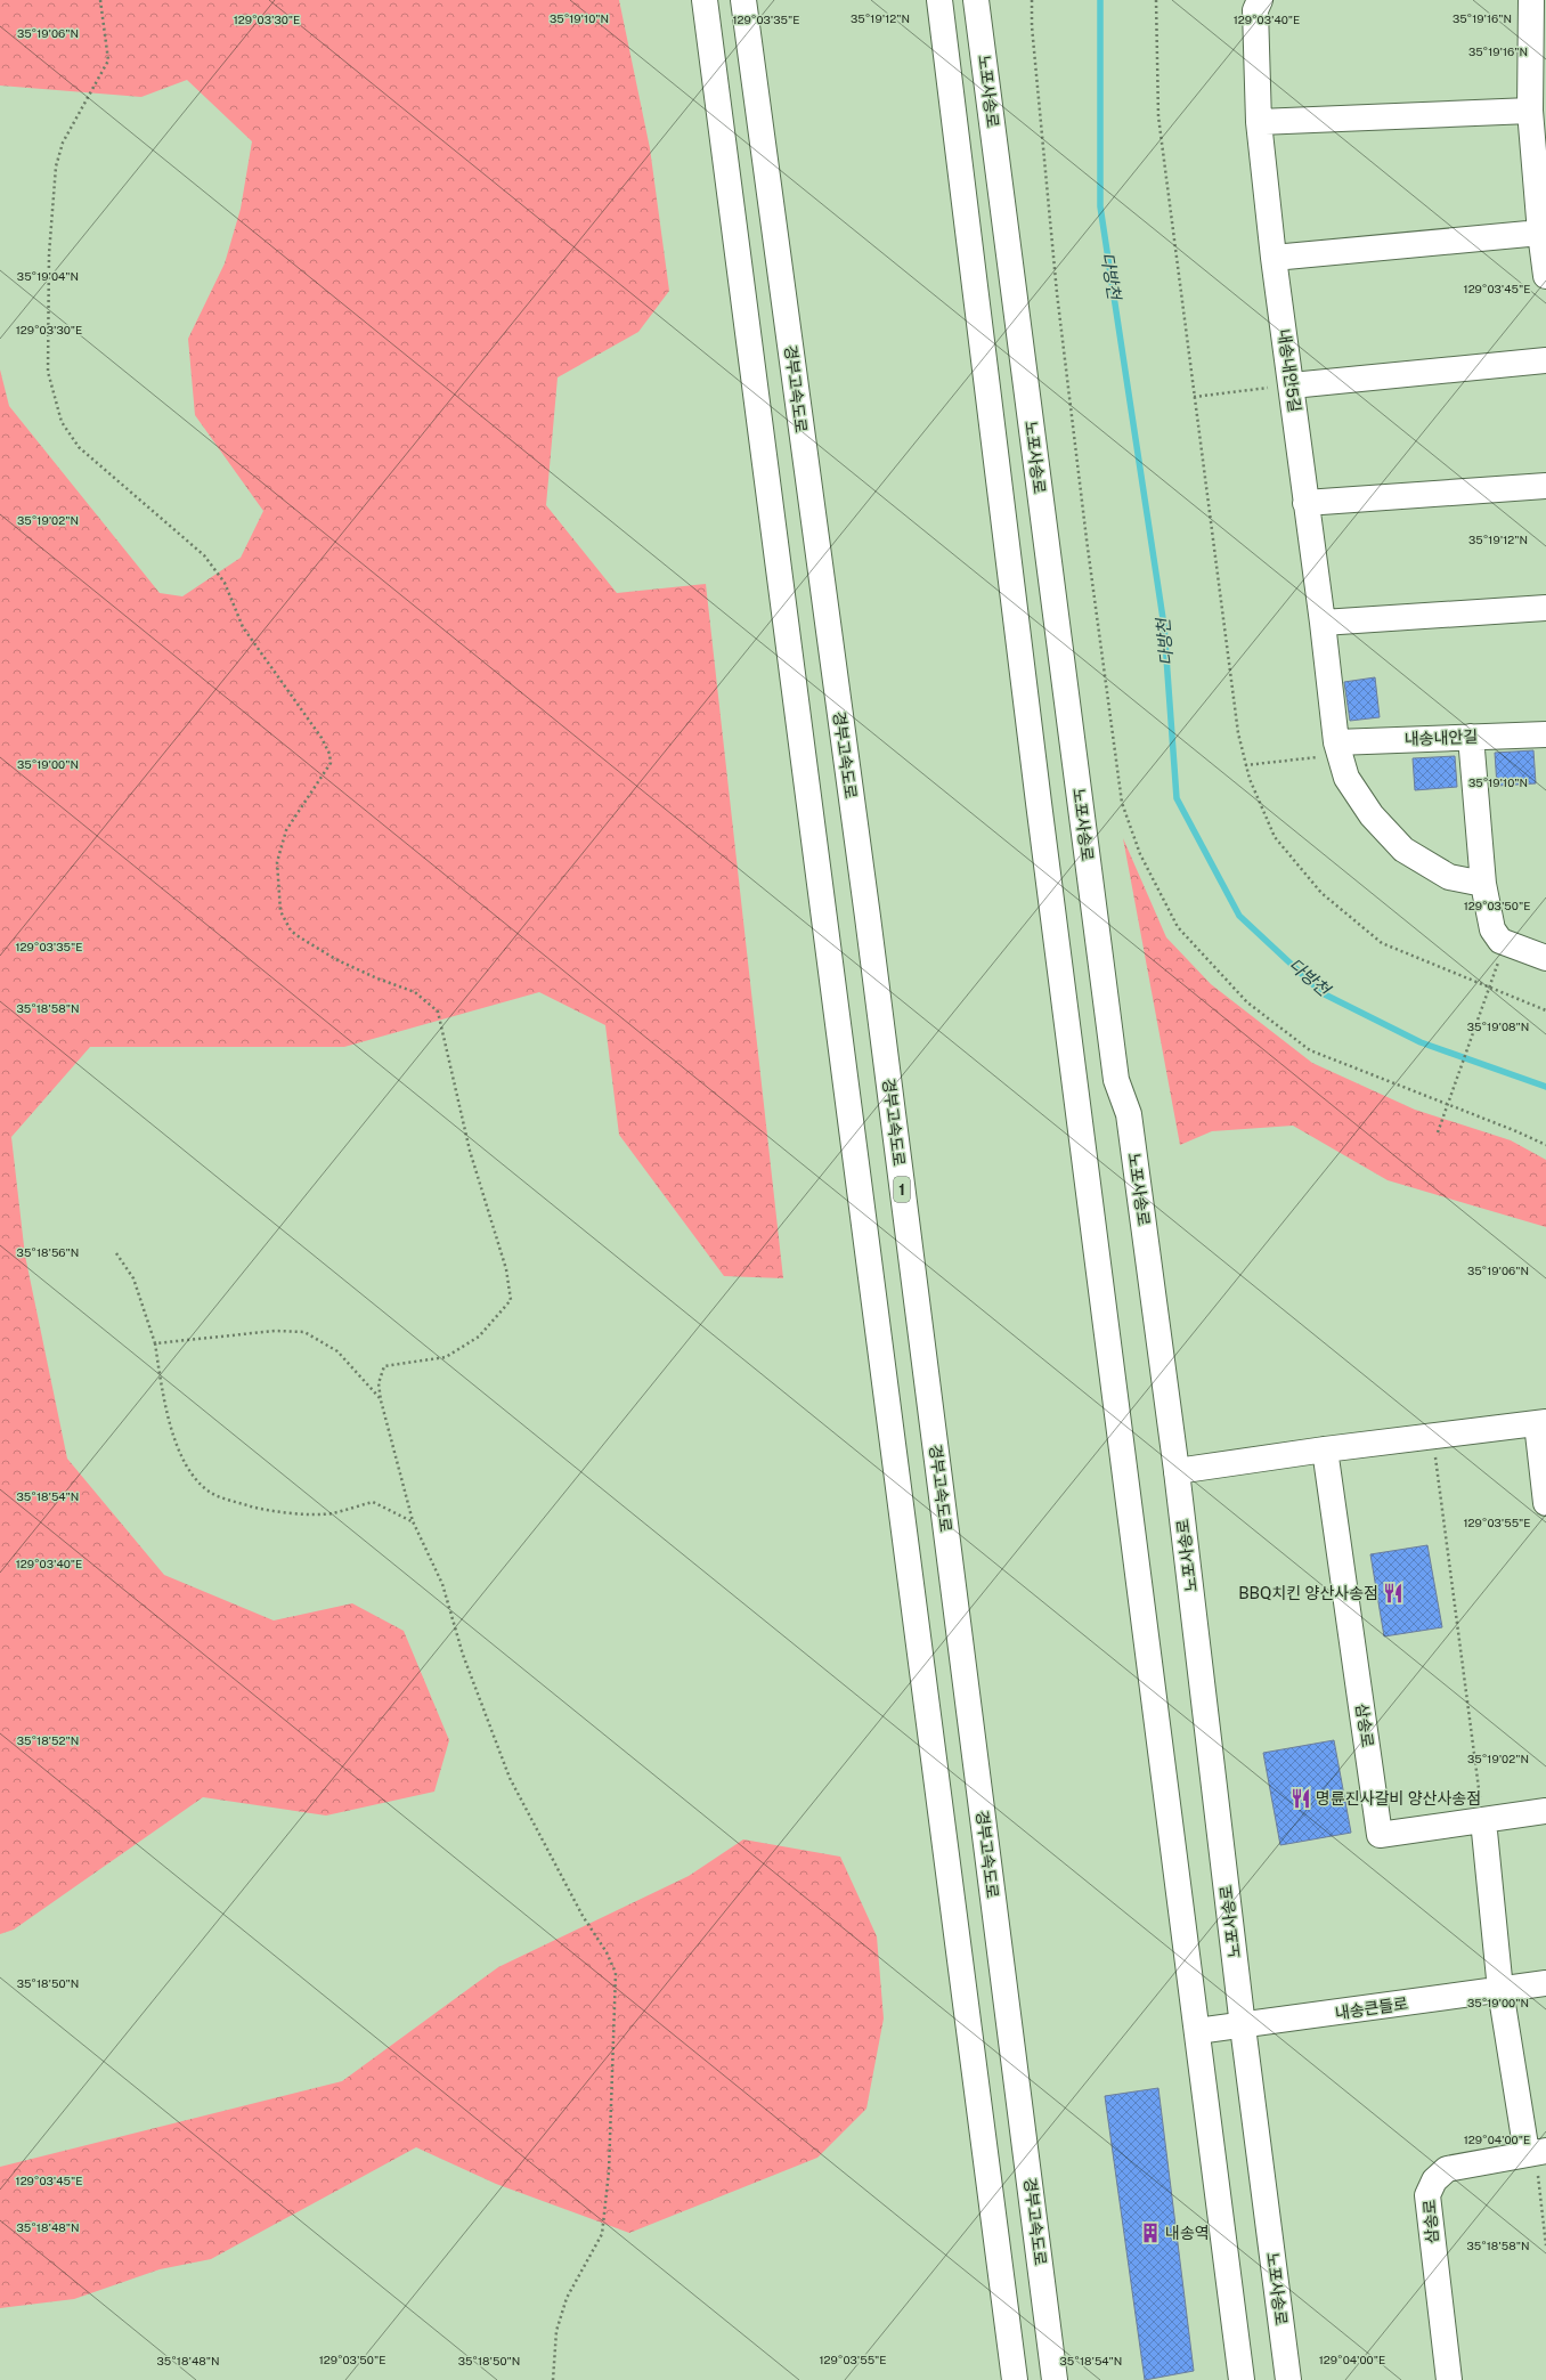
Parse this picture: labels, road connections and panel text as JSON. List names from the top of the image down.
{
  "streets": {
    "main road": [
      "노포사송로",
      "내송내안5길",
      "경부고속도로",
      "내송내안길",
      "1",
      "삼송로",
      "내송큰들로"
    ]
  },
  "crossings": [
    ["노포사송로", "내송큰들로"],
    ["내송내안5길", "내송내안길"]
  ],
  "water": ["다방천"],
  "places": {
    "restaurant": ["BBQ치킨 양산사송점", "명륜진사갈비 양산사송점"],
    "building": ["내송역"]
  },
  "coordinates": [
    "35°19'12\"N",
    "35°19'10\"N",
    "35°19'16\"N",
    "129°03'35\"E",
    "129°03'40\"E",
    "129°03'30\"E",
    "35°19'06\"N",
    "35°19'04\"N",
    "129°03'45\"E",
    "35°19'02\"N",
    "35°19'00\"N",
    "129°03'50\"E",
    "35°18'58\"N",
    "35°19'08\"N",
    "35°18'56\"N",
    "35°18'54\"N",
    "129°03'55\"E",
    "35°18'52\"N",
    "35°18'50\"N",
    "129°04'00\"E",
    "35°18'48\"N"
  ]
}
